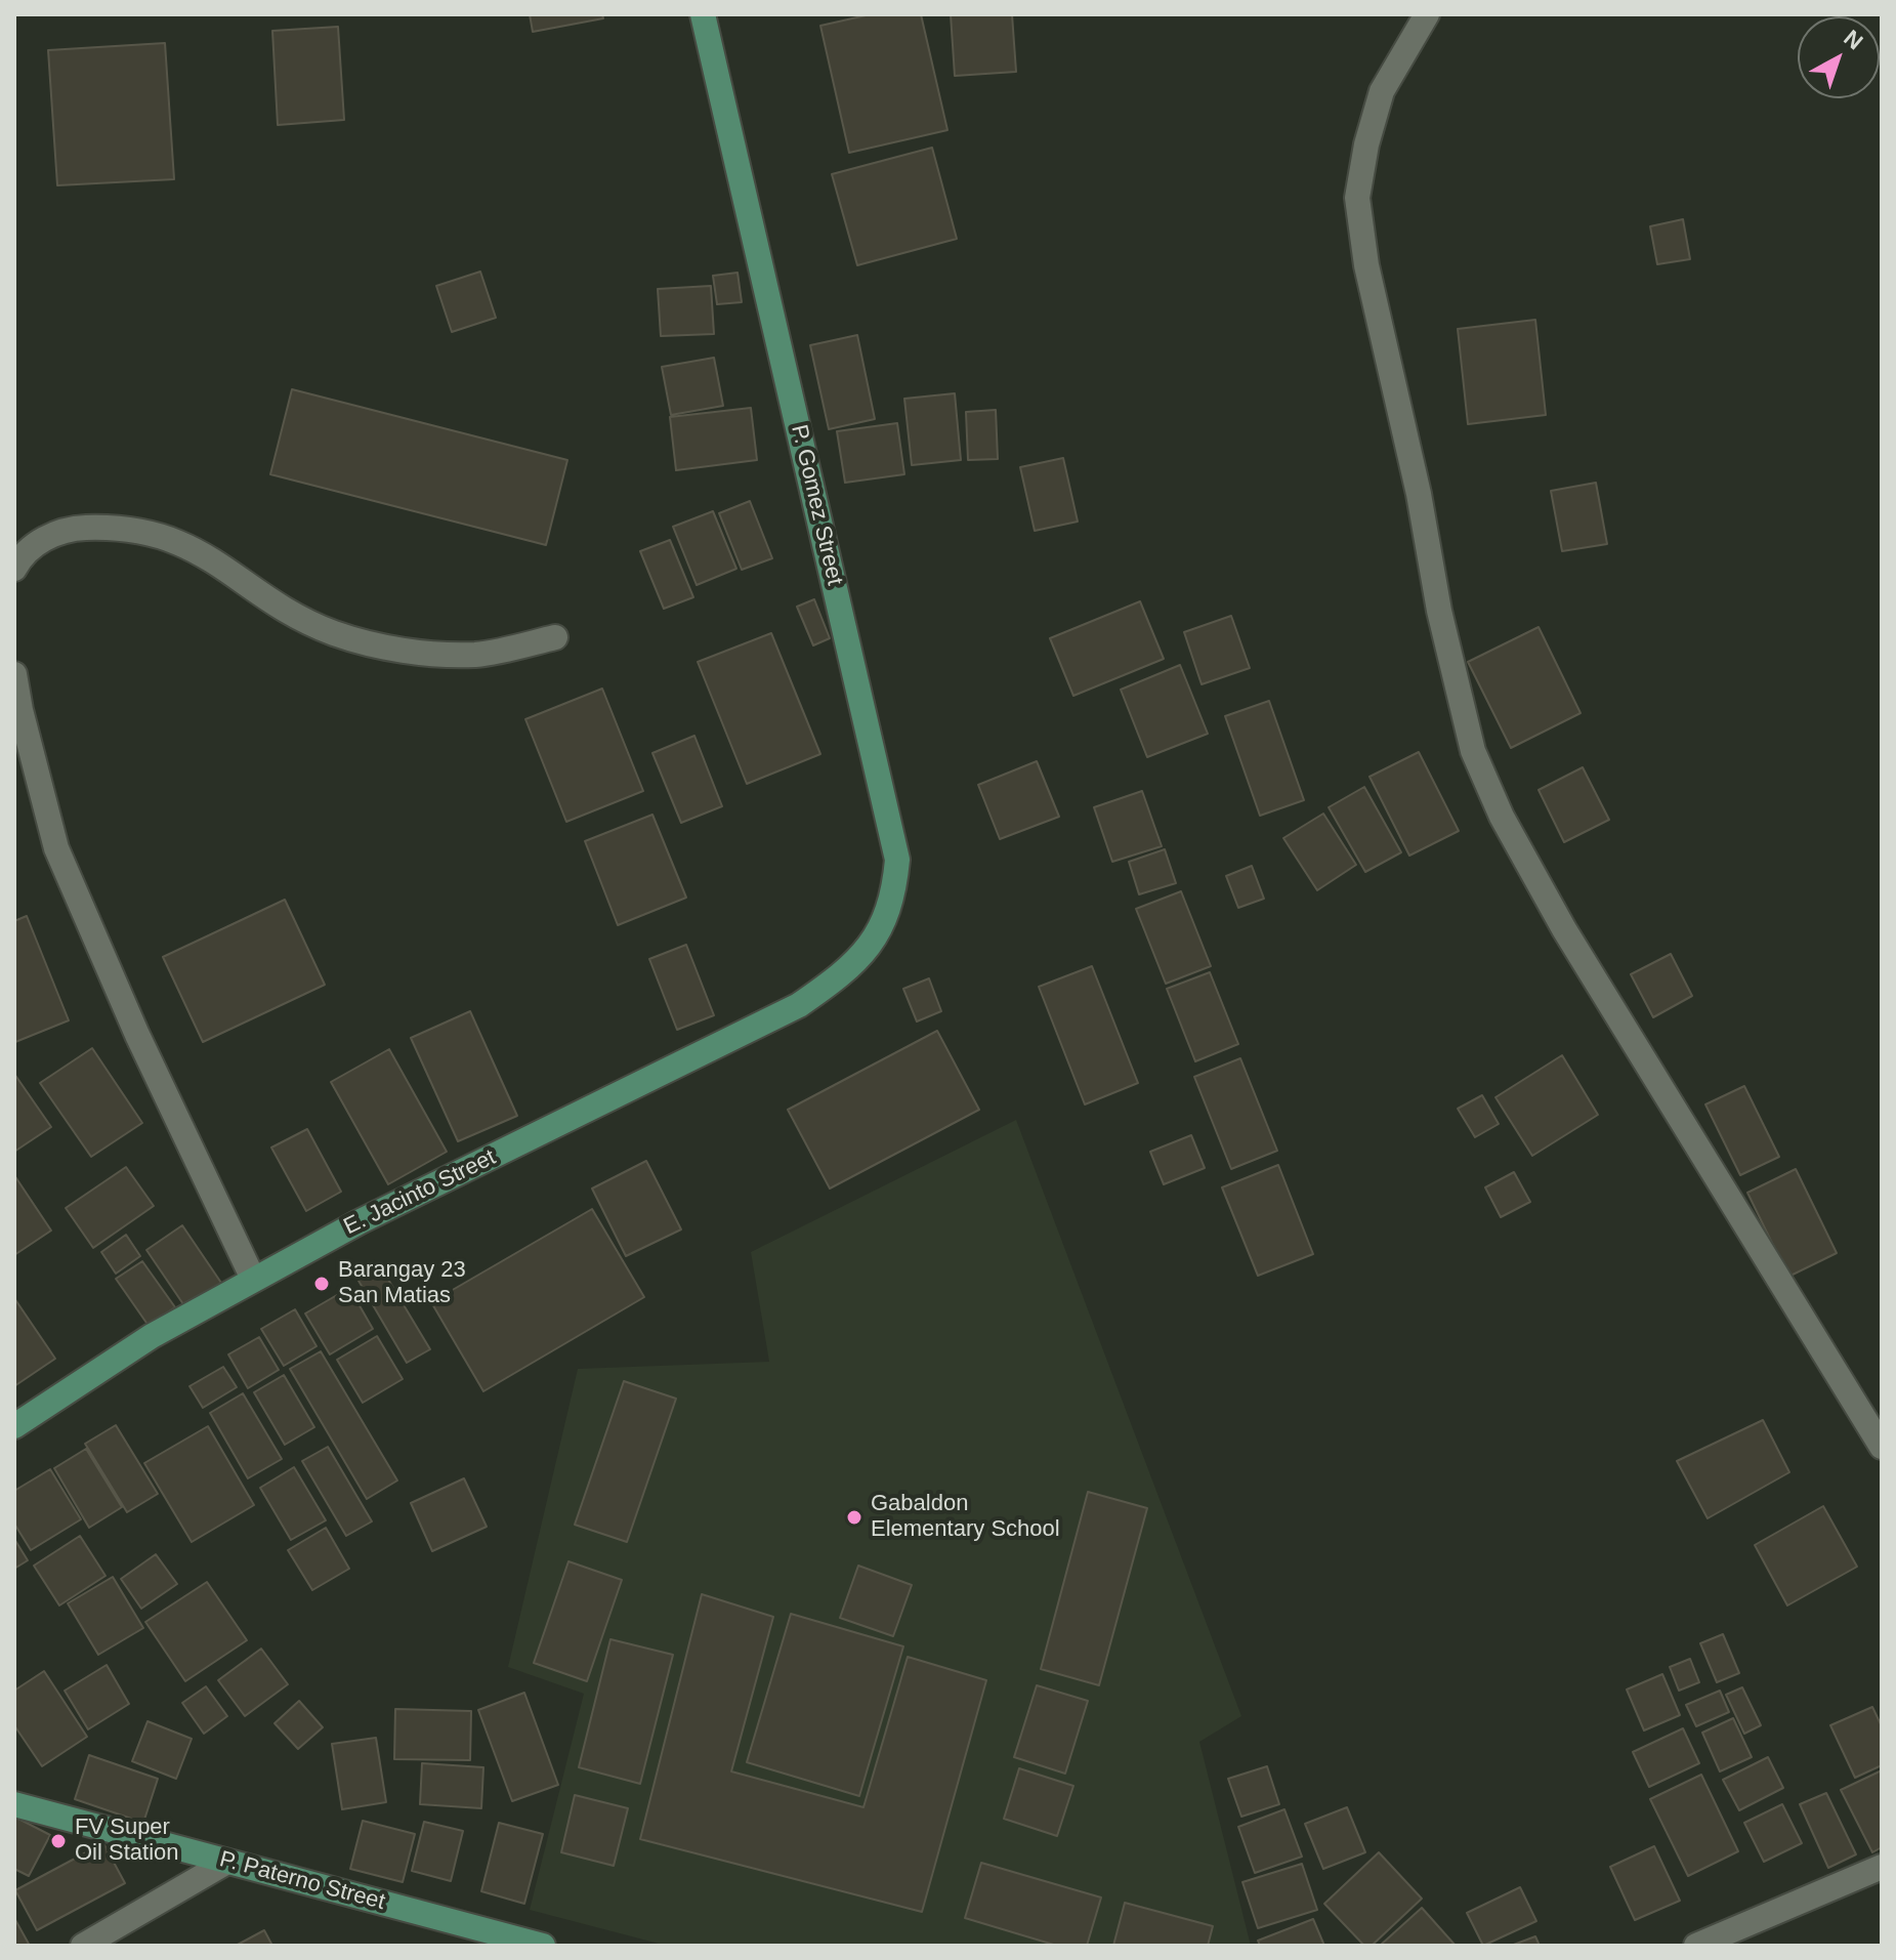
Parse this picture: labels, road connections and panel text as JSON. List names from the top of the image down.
{
  "streets": {
    "main road": ["P. Gomez Street", "E. Jacinto Street", "P. Paterno Street"]
  },
  "crossings": [
    ["P. Gomez Street", "E. Jacinto Street"]
  ],
  "places": ["Barangay 23 San Matias", "Gabaldon Elementary School", "FV Super Oil Station"],
  "north": "top right"
}
